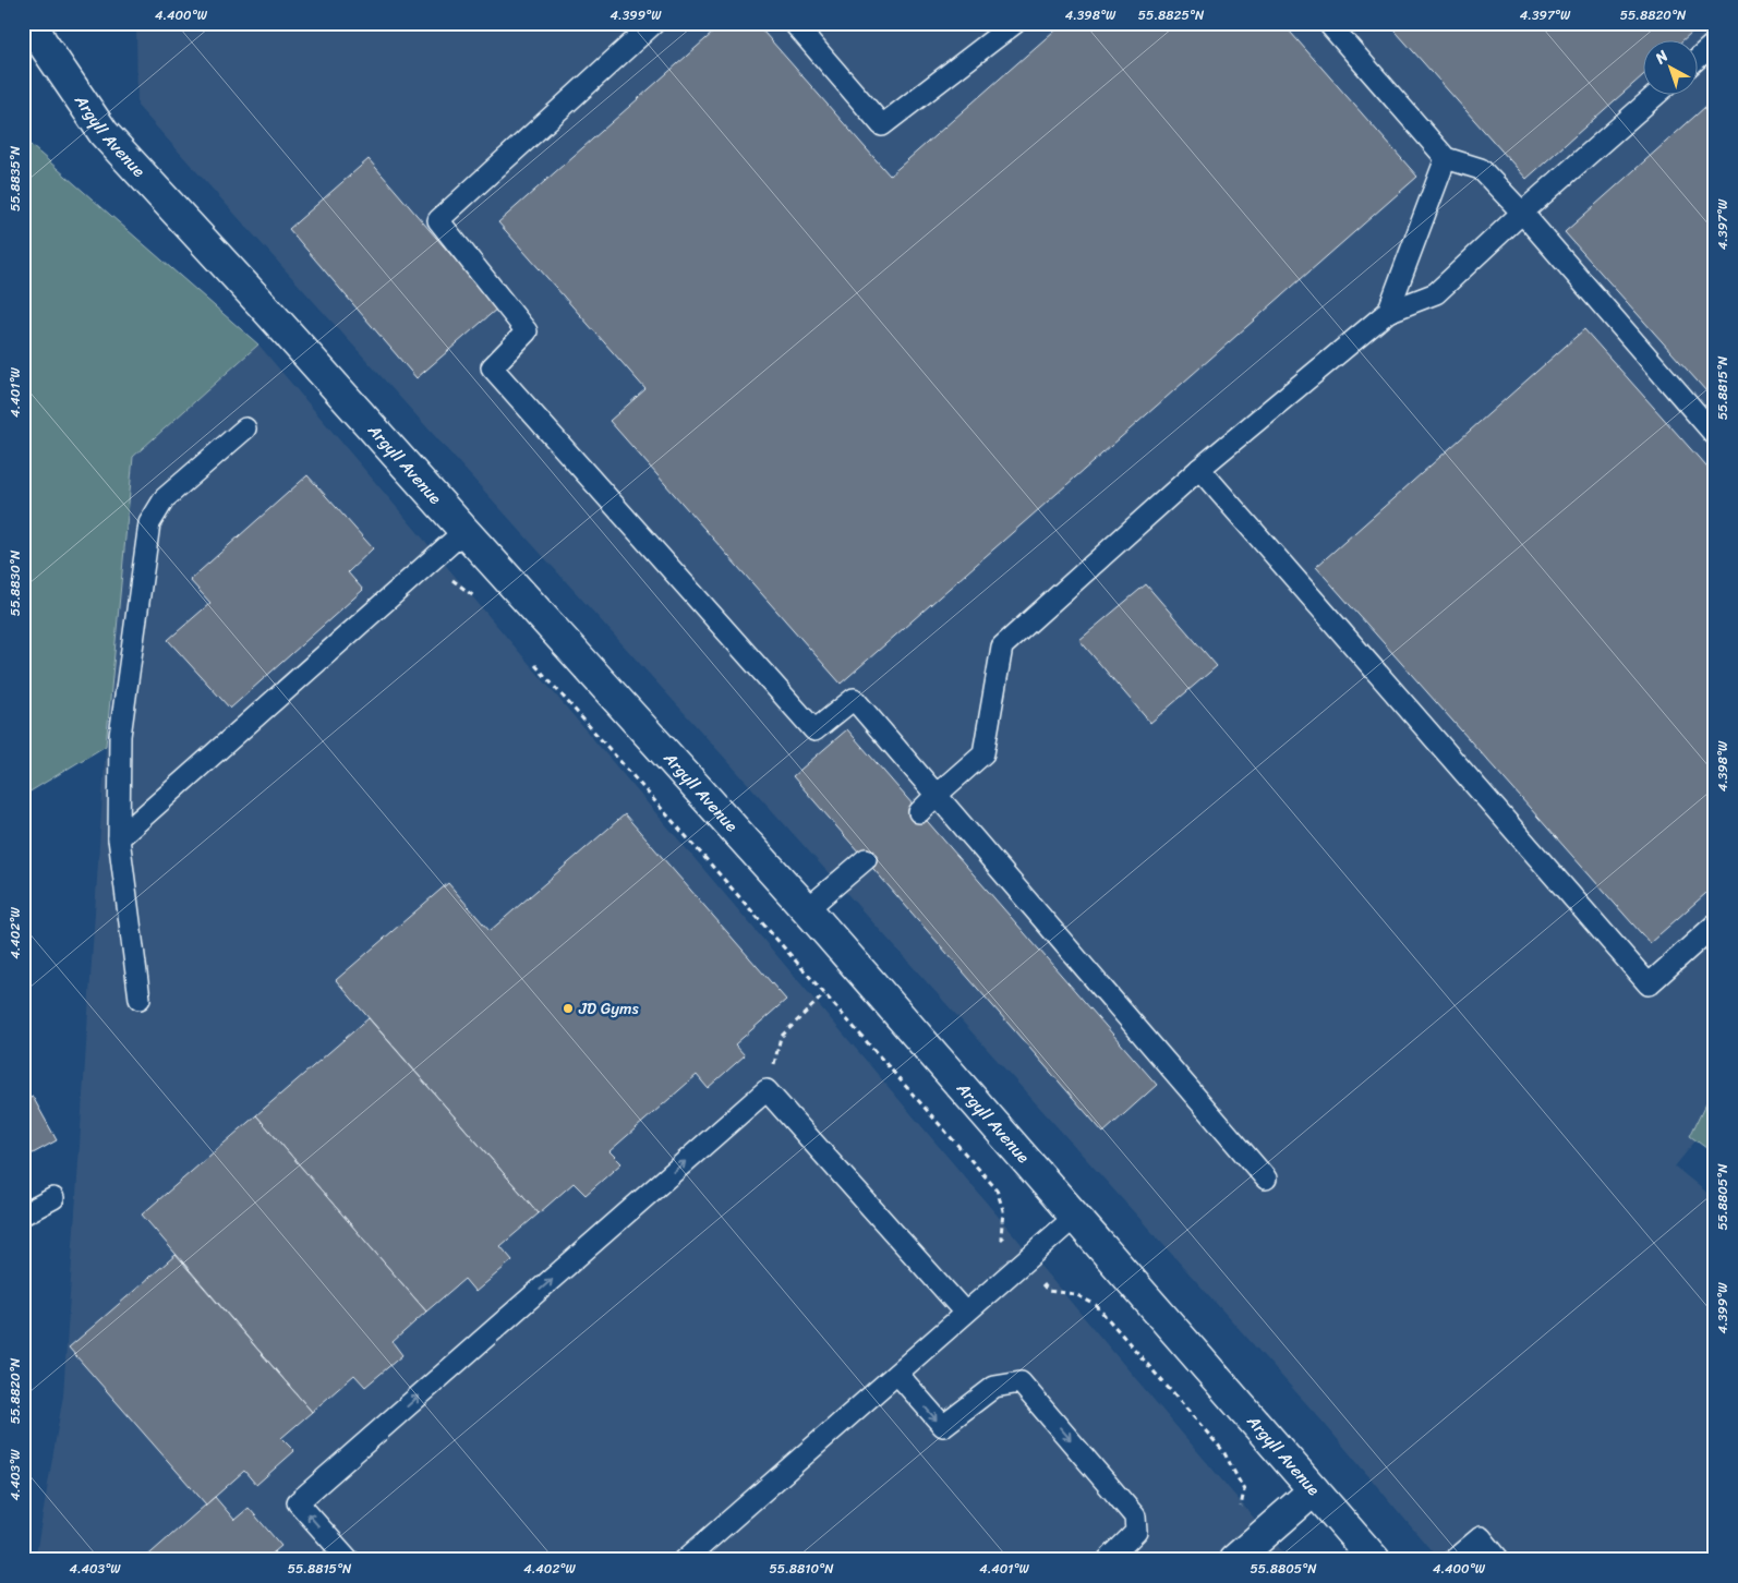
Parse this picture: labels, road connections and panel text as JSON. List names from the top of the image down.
{
  "streets": {
    "street": ["Argyll Avenue"]
  },
  "places": ["JD Gyms"],
  "north": "top left",
  "coordinates": [
    "4.400°W",
    "4.399°W",
    "4.398°W",
    "55.8825°N",
    "4.397°W",
    "55.8820°N",
    "55.8835°N",
    "55.8815°N",
    "4.401°W",
    "55.8830°N",
    "4.402°W",
    "55.8805°N",
    "4.403°W",
    "55.8810°N"
  ]
}
